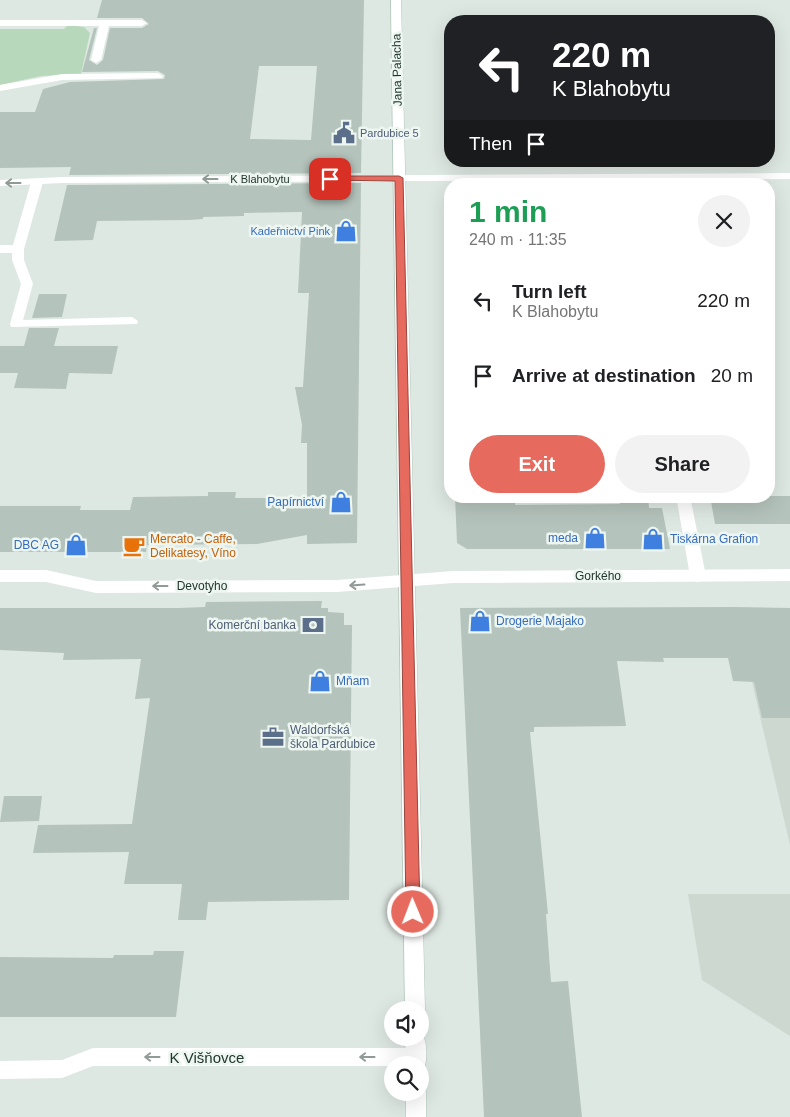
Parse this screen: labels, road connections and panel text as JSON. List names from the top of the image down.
{
  "streets": {
    "street": [
      "Jana Palacha",
      "K Blahobytu",
      "Gorkého",
      "Devotyho",
      "K Višňovce"
    ]
  },
  "crossings": [
    ["Jana Palacha", "K Blahobytu"],
    ["Jana Palacha", "Gorkého"],
    ["Jana Palacha", "Devotyho"],
    ["Gorkého", "Devotyho"]
  ],
  "one_way": ["Devotyho", "K Višňovce"],
  "places": {
    "public building": ["Pardubice 5"],
    "shop": [
      "Kadeřnictví Pink",
      "Papírnictví",
      "meda",
      "Tiskárna Grafion",
      "DBC AG",
      "Drogerie Majako",
      "Mňam"
    ],
    "cafe": ["Mercato - Caffe, Delikatesy, Víno"],
    "bank": ["Komerční banka"],
    "office": ["Waldorfská škola Pardubice"]
  },
  "page": {
    "turn": ["220 m", "K Blahobytu"],
    "then": "Then",
    "heading": ["1 min", "240 m · 11:35"],
    "list": [
      {
        "name": "Turn left",
        "note": "K Blahobytu",
        "value": "220 m"
      },
      {
        "name": "Arrive at destination",
        "value": "20 m"
      }
    ],
    "buttons": ["Exit", "Share"]
  }
}
